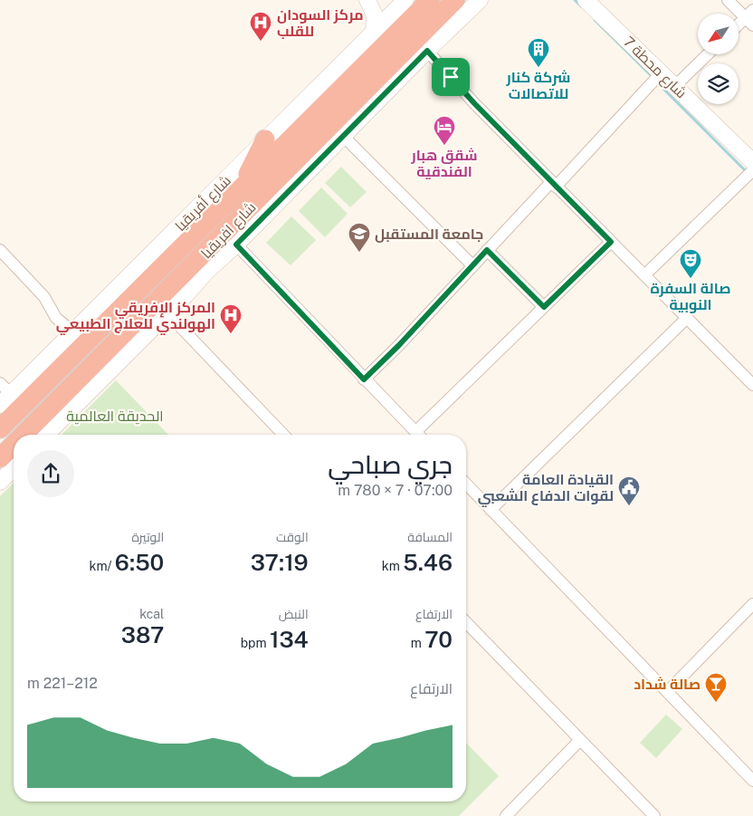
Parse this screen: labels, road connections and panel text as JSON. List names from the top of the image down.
{
  "streets": {
    "highway": ["شارع افريقيا"],
    "street": ["شارع محطة 7", "شارع أفريقيا"]
  },
  "crossings": [
    ["شارع أفريقيا", "شارع افريقيا"]
  ],
  "parks": ["الحديقة العالمية"],
  "places": {
    "hospital": ["مركز السودان للقلب", "المركز الإفريقي الهولندي للعلاج الطبيعي"],
    "building": ["شركة كنار للاتصالات"],
    "hotel": ["شقق هبار الفندقية"],
    "school or university": ["جامعة المستقبل"],
    "theatre": ["صالة السفرة النوبية"],
    "public building": ["القيادة العامة لقوات الدفاع الشعبي"],
    "bar": ["صالة شداد"]
  },
  "north": "bottom left",
  "page": {
    "heading": ["جري صباحي", "07:00 · 7 × 780 m"],
    "stats": [
      ["المسافة", "5.46 km"],
      ["الوقت", "37:19"],
      ["الوتيرة", "6:50 /km"],
      ["الارتفاع", "70 m"],
      ["النبض", "134 bpm"],
      ["kcal", "387"]
    ],
    "chart": ["الارتفاع", "212–221 m"]
  }
}
